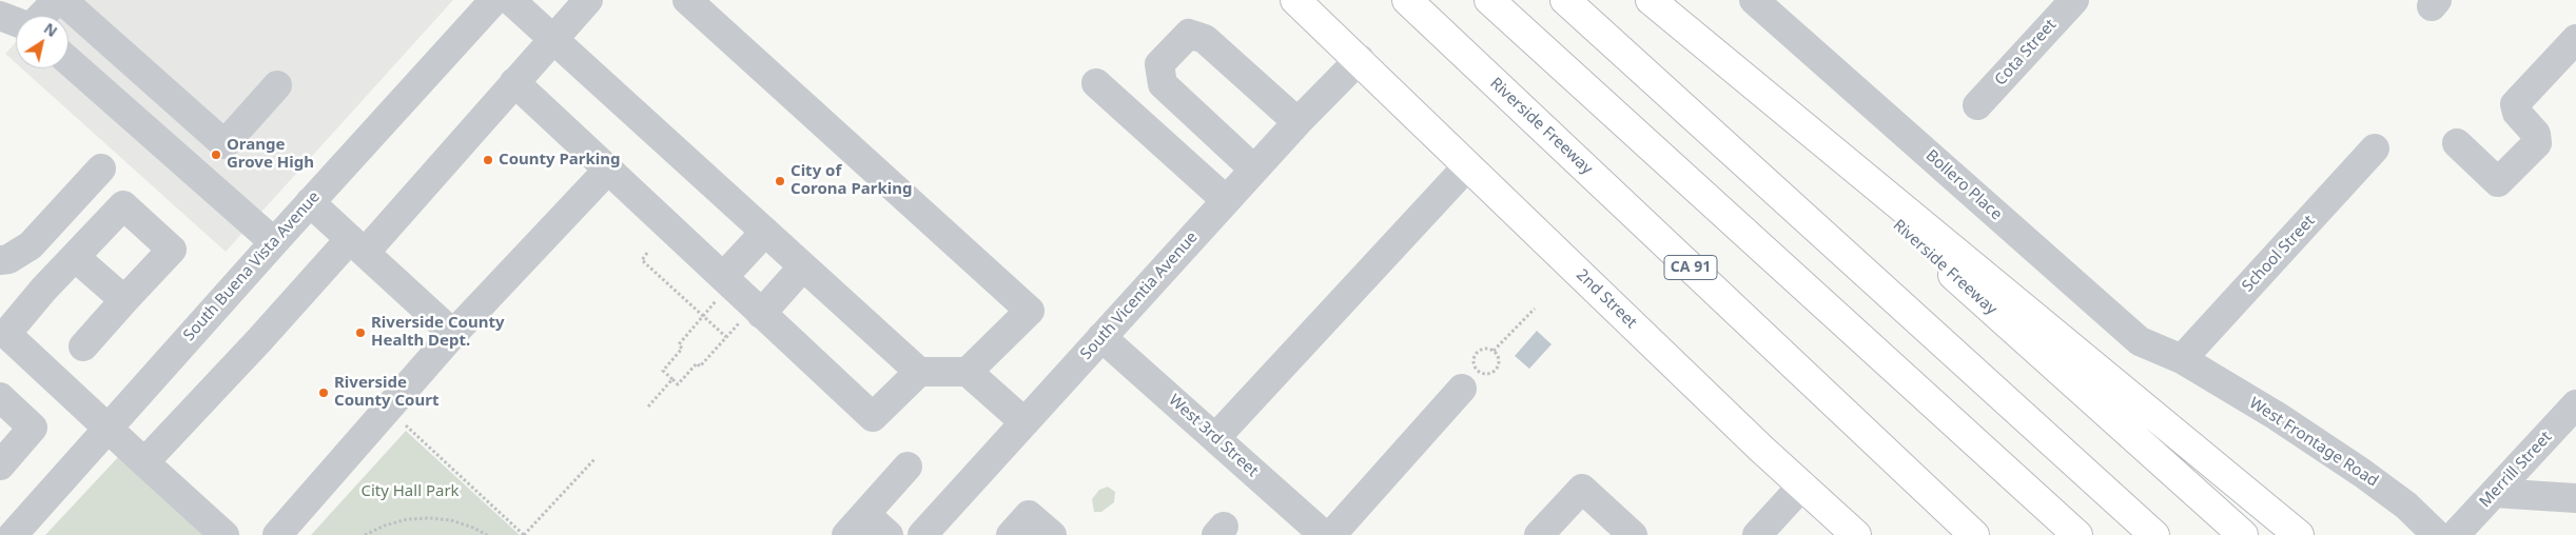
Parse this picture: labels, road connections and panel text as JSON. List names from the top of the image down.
{
  "streets": {
    "main road": ["Riverside Freeway", "CA 91", "2nd Street"],
    "street": [
      "Cota Street",
      "Bollero Place",
      "School Street",
      "South Buena Vista Avenue",
      "South Vicentia Avenue",
      "West 3rd Street",
      "West Frontage Road",
      "Merrill Street"
    ]
  },
  "crossings": [
    ["Bollero Place", "School Street"],
    ["Bollero Place", "West Frontage Road"],
    ["School Street", "West Frontage Road"],
    ["South Vicentia Avenue", "2nd Street"],
    ["South Vicentia Avenue", "West 3rd Street"]
  ],
  "parks": ["City Hall Park"],
  "places": [
    "Orange Grove High",
    "County Parking",
    "City of Corona Parking",
    "Riverside County Health Dept.",
    "Riverside County Court"
  ],
  "north": "top right"
}
